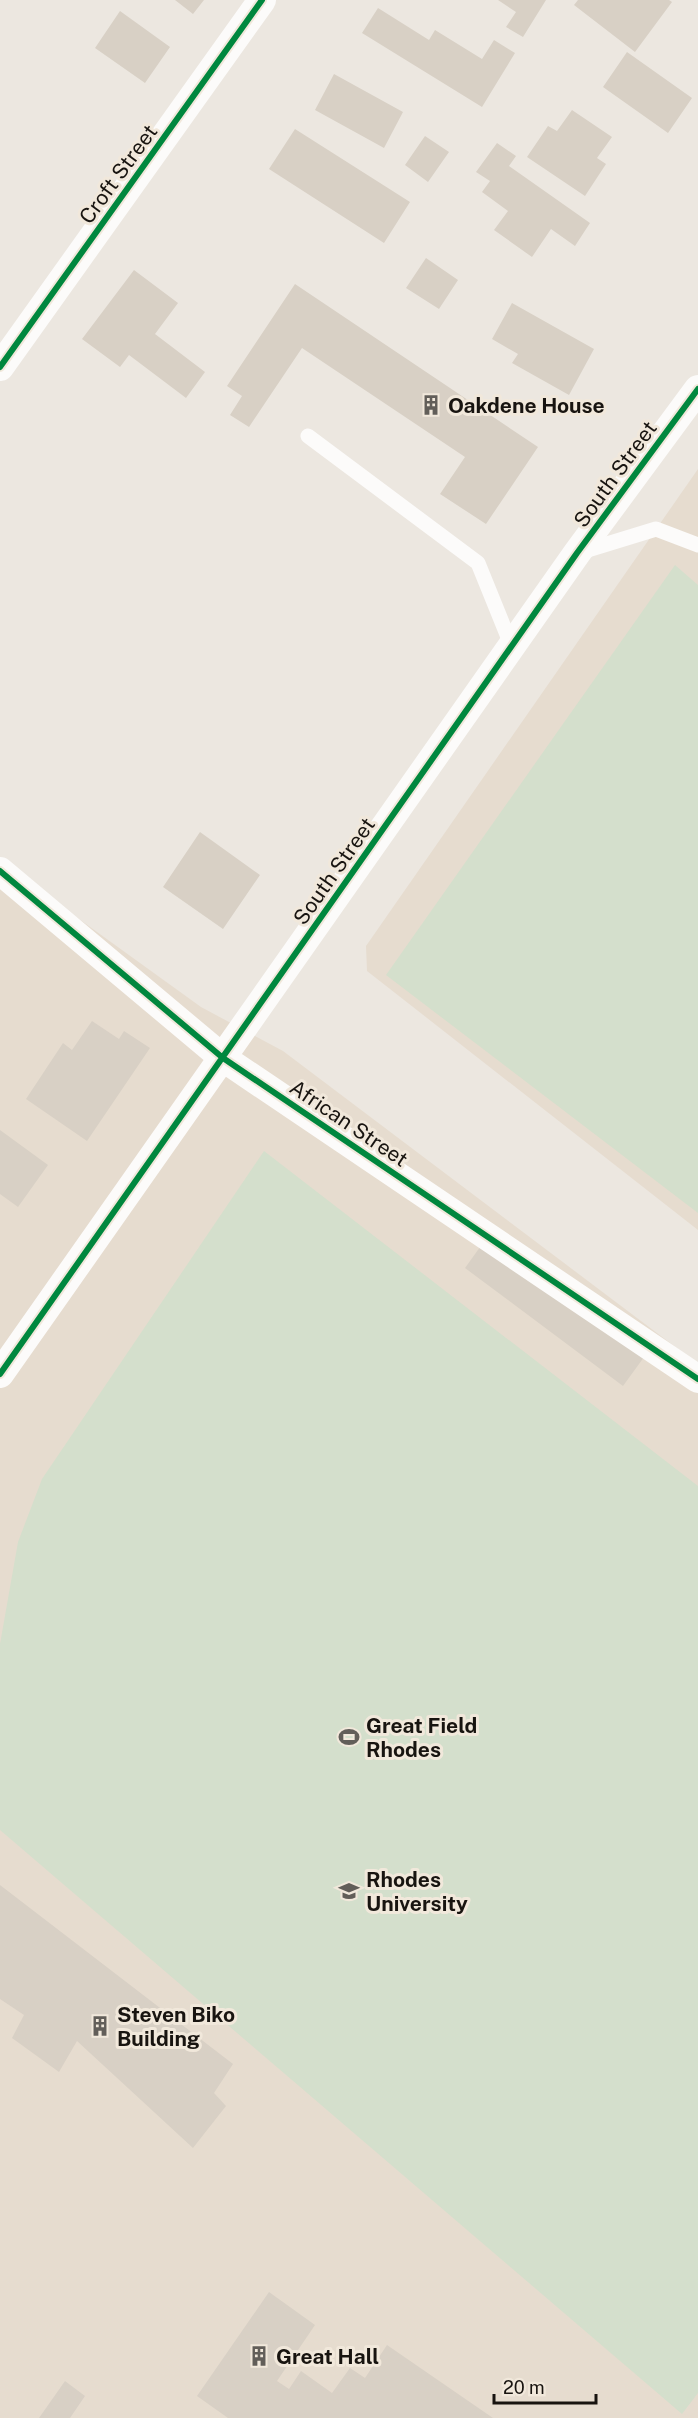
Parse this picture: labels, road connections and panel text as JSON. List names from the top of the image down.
{
  "streets": {
    "street": ["Croft Street", "South Street", "African Street"]
  },
  "crossings": [
    ["South Street", "African Street"]
  ],
  "places": {
    "building": ["Oakdene House", "Steven Biko Building", "Great Hall"],
    "sports": ["Great Field Rhodes"],
    "school or university": ["Rhodes University"]
  },
  "scale_bar": "20 m"
}
